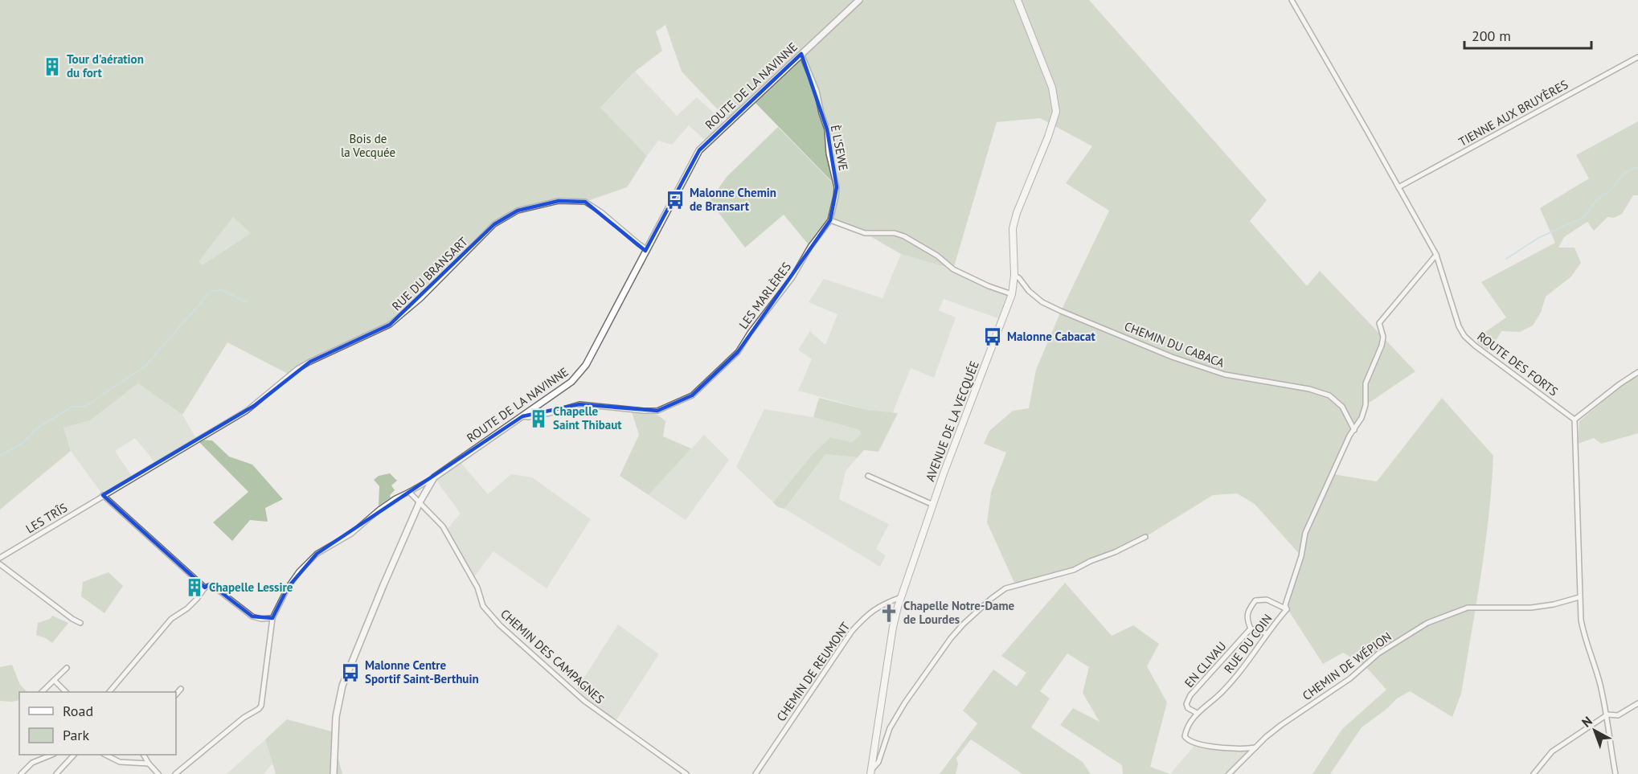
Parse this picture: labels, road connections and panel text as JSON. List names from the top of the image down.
{
  "streets": {
    "main road": ["AVENUE DE LA VECQUÉE"],
    "street": [
      "ROUTE DE LA NAVINNE",
      "TIENNE AUX BRUYÈRES",
      "È L'SEWE",
      "RUE DU BRANSART",
      "LES MARLÈRES",
      "CHEMIN DU CABACA",
      "ROUTE DES FORTS",
      "LES TRÎS",
      "RUE DU COIN",
      "CHEMIN DES CAMPAGNES",
      "EN CLIVAU",
      "CHEMIN DE WÉPION",
      "CHEMIN DE REUMONT"
    ]
  },
  "crossings": [
    ["ROUTE DE LA NAVINNE", "È L'SEWE"],
    ["ROUTE DE LA NAVINNE", "RUE DU BRANSART"],
    ["ROUTE DE LA NAVINNE", "LES MARLÈRES"],
    ["ROUTE DE LA NAVINNE", "CHEMIN DES CAMPAGNES"],
    ["TIENNE AUX BRUYÈRES", "ROUTE DES FORTS"],
    ["È L'SEWE", "LES MARLÈRES"],
    ["RUE DU BRANSART", "LES TRÎS"],
    ["CHEMIN DU CABACA", "AVENUE DE LA VECQUÉE"],
    ["CHEMIN DU CABACA", "RUE DU COIN"],
    ["ROUTE DES FORTS", "RUE DU COIN"],
    ["AVENUE DE LA VECQUÉE", "CHEMIN DE REUMONT"],
    ["RUE DU COIN", "EN CLIVAU"],
    ["RUE DU COIN", "CHEMIN DE WÉPION"]
  ],
  "parks": ["Bois de la Vecquée"],
  "places": {
    "building": ["Tour d'aération du fort", "Chapelle Saint Thibaut", "Chapelle Lessire"],
    "bus stop": ["Malonne Chemin de Bransart", "Malonne Cabacat", "Malonne Centre Sportif Saint-Berthuin"],
    "church": ["Chapelle Notre-Dame de Lourdes"]
  },
  "legend": ["Road", "Park"],
  "scale_bar": "200 m",
  "north": "top left"
}
